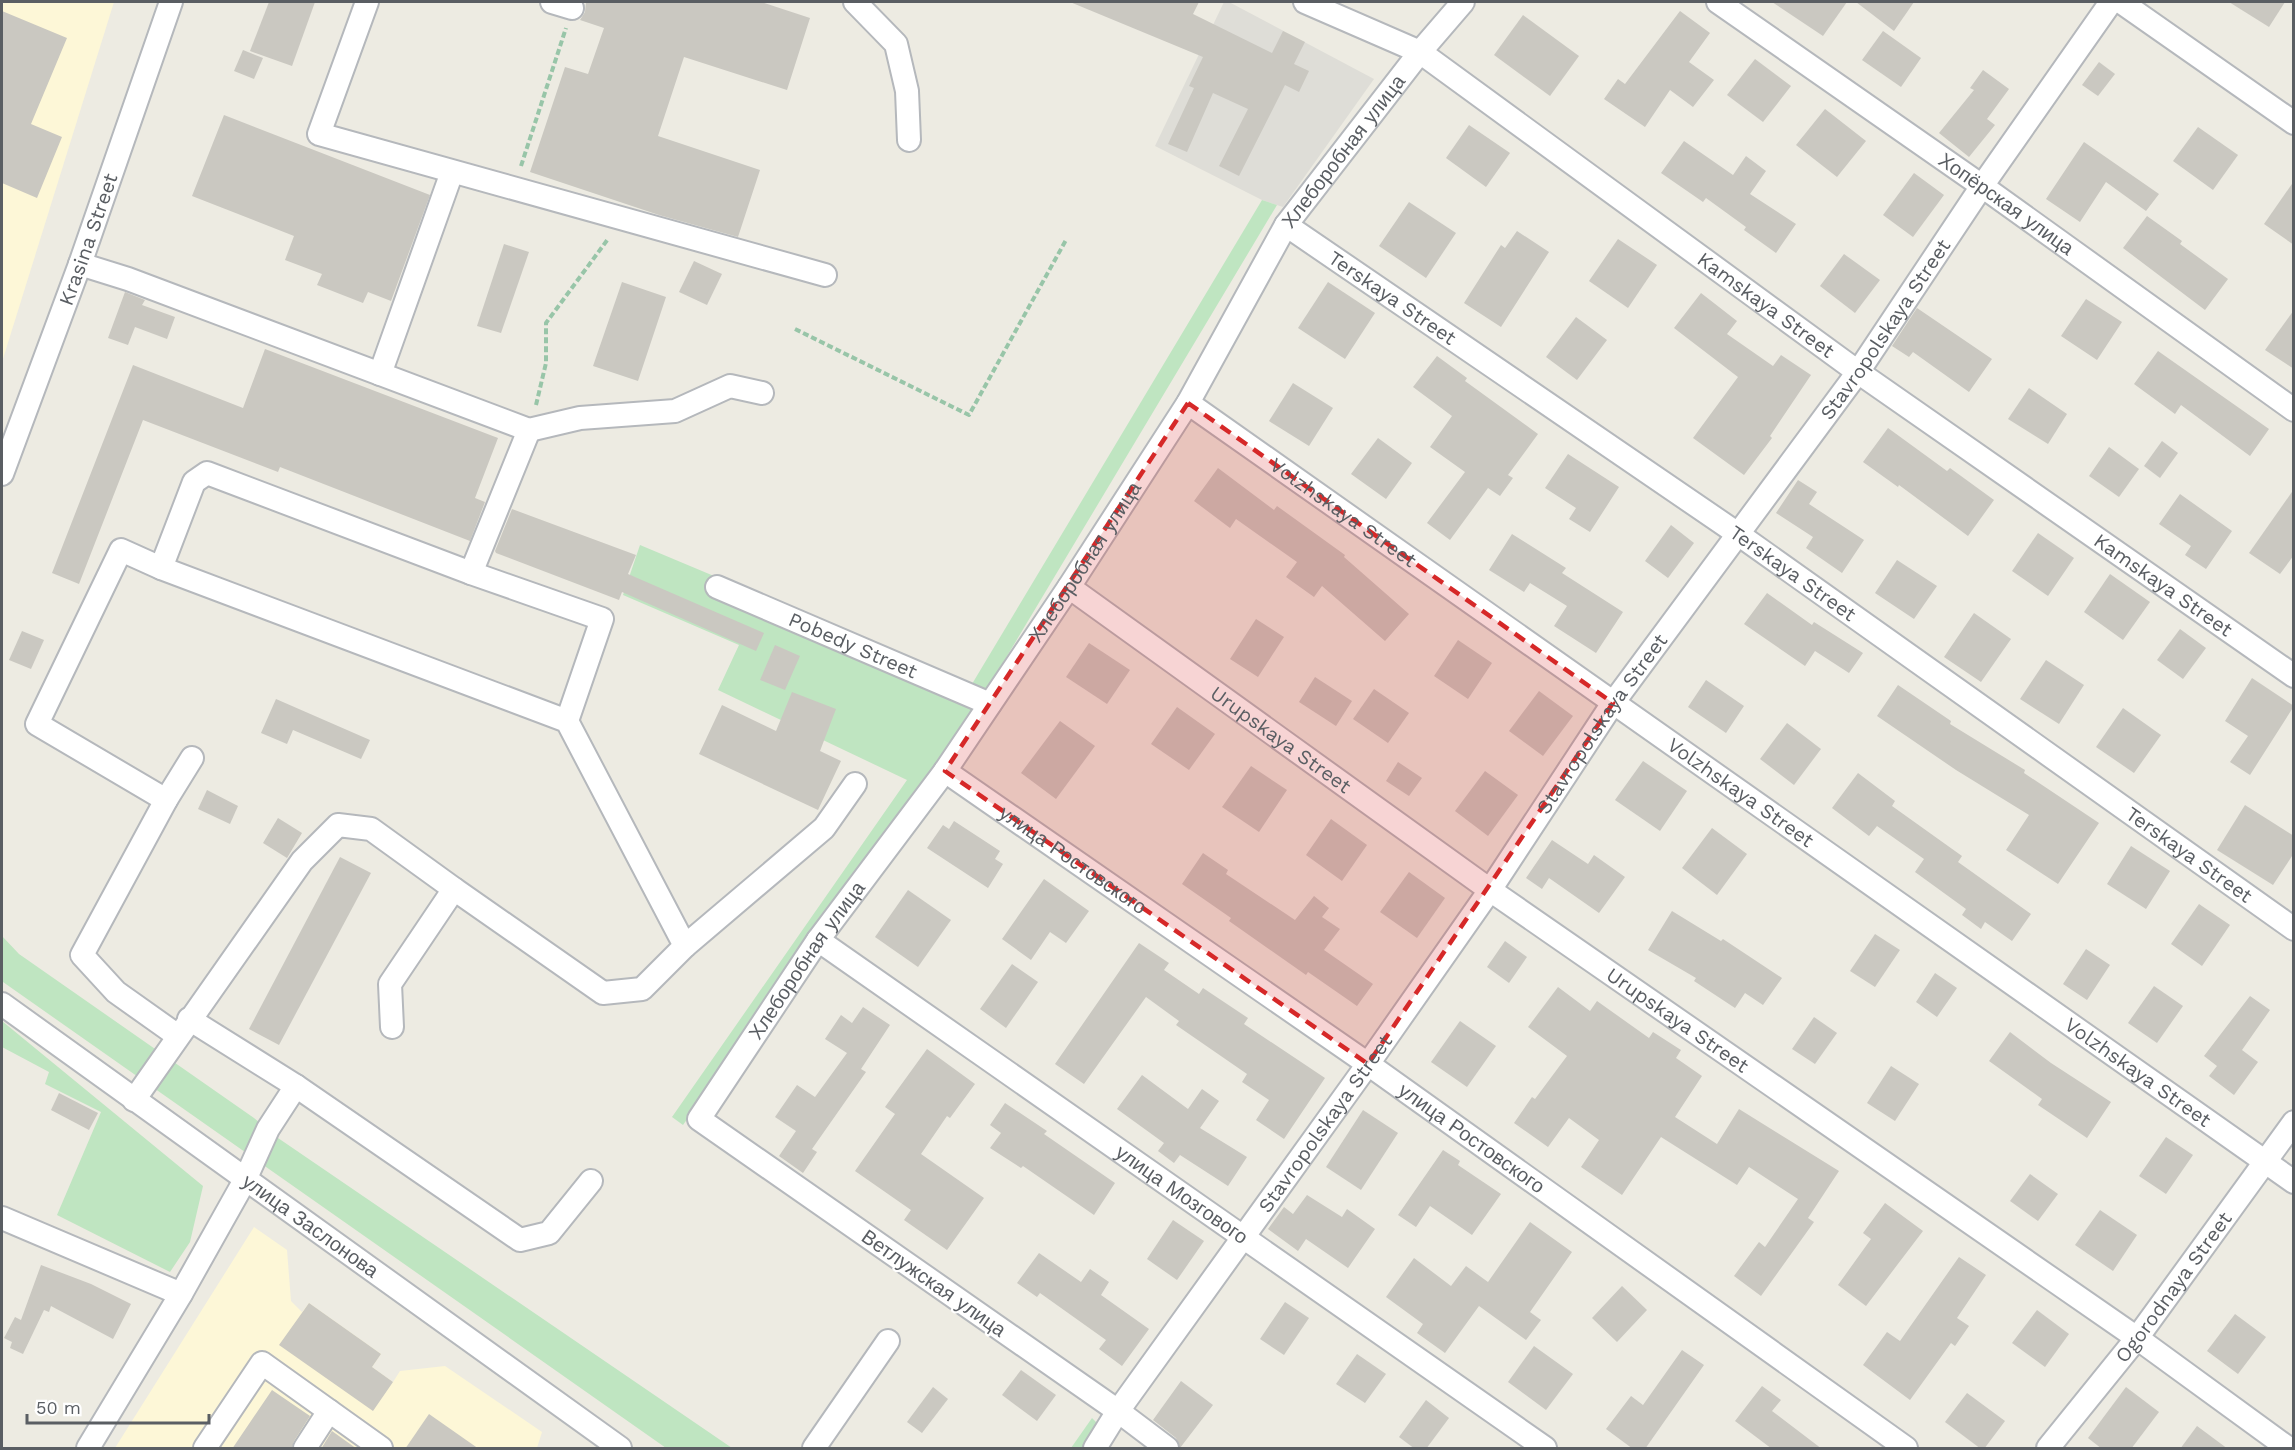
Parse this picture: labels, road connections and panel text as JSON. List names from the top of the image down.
{
  "streets": {
    "street": [
      "Хлеборобная улица",
      "Хопёрская улица",
      "Krasina Street",
      "Terskaya Street",
      "Kamskaya Street",
      "Stavropolskaya Street",
      "Volzhskaya Street",
      "Pobedy Street",
      "Urupskaya Street",
      "улица Ростовского",
      "улица Мозгового",
      "улица Заслонова",
      "Ветлужская улица",
      "Ogorodnaya Street"
    ]
  },
  "crossings": [
    ["Хлеборобная улица", "Terskaya Street"],
    ["Хлеборобная улица", "Kamskaya Street"],
    ["Хлеборобная улица", "Volzhskaya Street"],
    ["Хлеборобная улица", "Pobedy Street"],
    ["Хлеборобная улица", "Urupskaya Street"],
    ["Хлеборобная улица", "улица Ростовского"],
    ["Хлеборобная улица", "улица Мозгового"],
    ["Хлеборобная улица", "Ветлужская улица"],
    ["Хопёрская улица", "Stavropolskaya Street"],
    ["Terskaya Street", "Stavropolskaya Street"],
    ["Kamskaya Street", "Stavropolskaya Street"],
    ["Stavropolskaya Street", "Volzhskaya Street"],
    ["Stavropolskaya Street", "Urupskaya Street"],
    ["Stavropolskaya Street", "улица Ростовского"],
    ["Stavropolskaya Street", "улица Мозгового"],
    ["Stavropolskaya Street", "Ветлужская улица"],
    ["Volzhskaya Street", "Ogorodnaya Street"],
    ["Urupskaya Street", "Ogorodnaya Street"]
  ],
  "scale_bar": "50 m"
}
